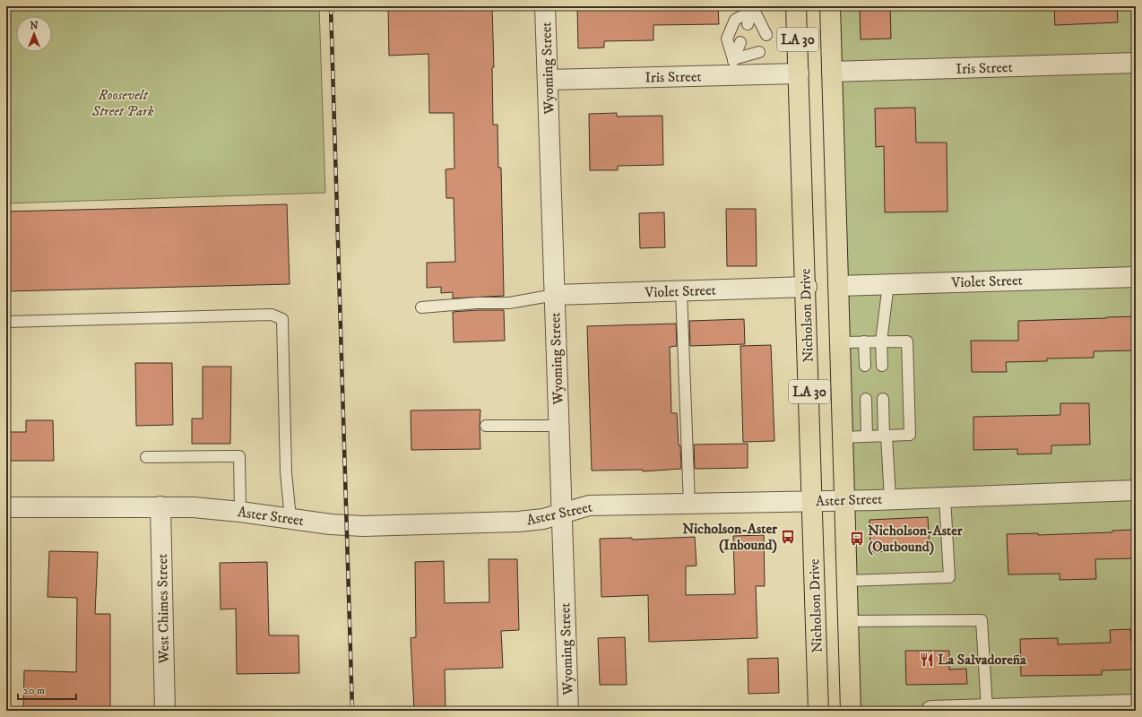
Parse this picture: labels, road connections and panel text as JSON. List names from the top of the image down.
{
  "streets": {
    "main road": ["LA 30", "Nicholson Drive"],
    "street": [
      "Wyoming Street",
      "Iris Street",
      "Violet Street",
      "Aster Street",
      "West Chimes Street"
    ]
  },
  "crossings": [
    ["LA 30", "Iris Street"],
    ["LA 30", "Violet Street"],
    ["LA 30", "Aster Street"],
    ["Wyoming Street", "Iris Street"],
    ["Wyoming Street", "Violet Street"],
    ["Wyoming Street", "Aster Street"],
    ["Iris Street", "Nicholson Drive"],
    ["Violet Street", "Nicholson Drive"],
    ["Nicholson Drive", "Aster Street"],
    ["Aster Street", "West Chimes Street"]
  ],
  "parks": ["Roosevelt Street Park"],
  "places": {
    "bus stop": ["Nicholson-Aster (Inbound)", "Nicholson-Aster (Outbound)"],
    "restaurant": ["La Salvadoreña"]
  },
  "scale_bar": "20 m",
  "north": "top"
}
